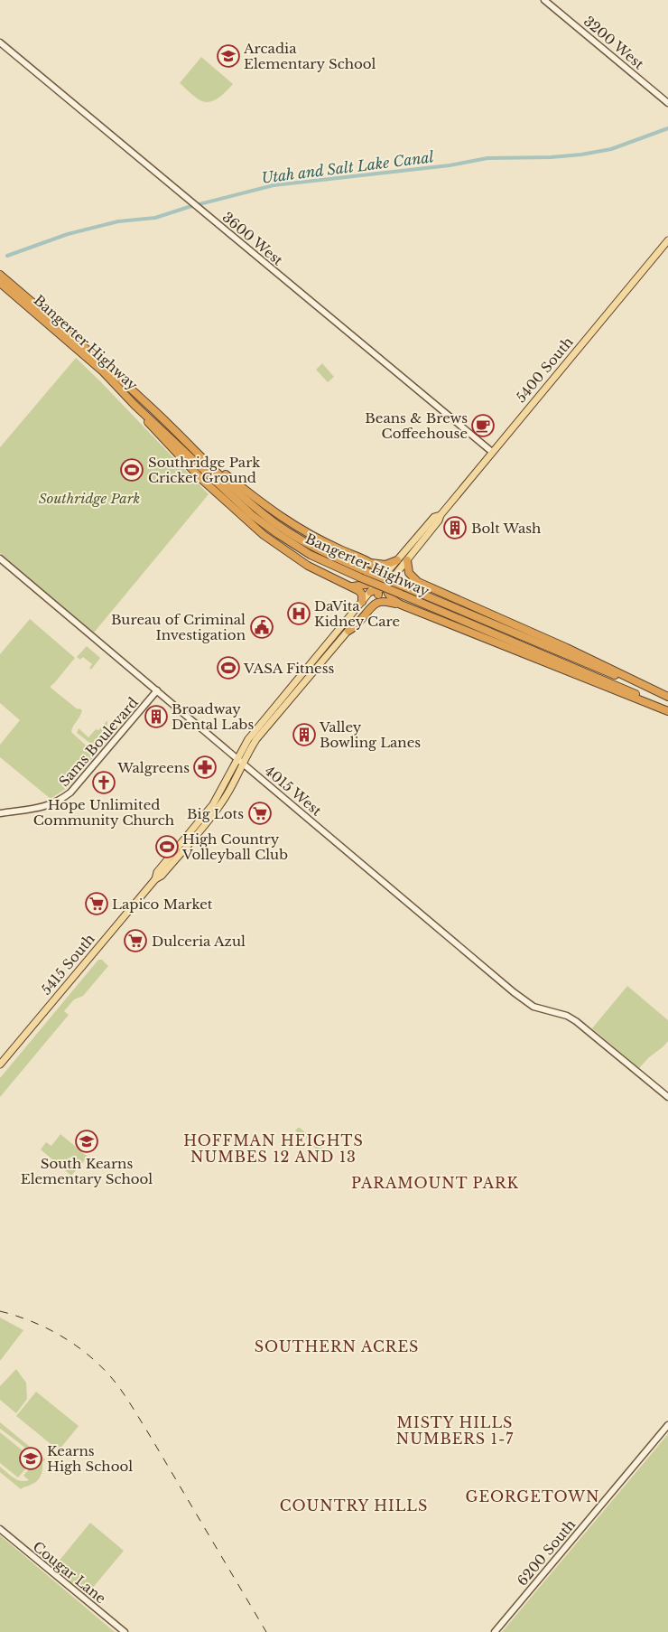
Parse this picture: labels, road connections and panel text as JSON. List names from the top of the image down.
{
  "streets": {
    "highway": ["Bangerter Highway"],
    "main road": ["5400 South", "5415 South"],
    "street": [
      "3200 West",
      "3600 West",
      "Sams Boulevard",
      "4015 West",
      "6200 South",
      "Cougar Lane"
    ]
  },
  "crossings": [
    ["3600 West", "5400 South"],
    ["5400 South", "4015 West"],
    ["5400 South", "5415 South"],
    ["Sams Boulevard", "4015 West"],
    ["4015 West", "5415 South"]
  ],
  "districts": [
    "HOFFMAN HEIGHTS NUMBES 12 AND 13",
    "PARAMOUNT PARK",
    "SOUTHERN ACRES",
    "MISTY HILLS NUMBERS 1-7",
    "GEORGETOWN",
    "COUNTRY HILLS"
  ],
  "water": ["Utah and Salt Lake Canal"],
  "parks": ["Southridge Park"],
  "places": {
    "school or university": ["Arcadia Elementary School", "South Kearns Elementary School", "Kearns High School"],
    "cafe": ["Beans & Brews Coffeehouse"],
    "sports": ["Southridge Park Cricket Ground", "VASA Fitness", "High Country Volleyball Club"],
    "building": ["Bolt Wash", "Broadway Dental Labs", "Valley Bowling Lanes"],
    "hospital": ["DaVita Kidney Care"],
    "public building": ["Bureau of Criminal Investigation"],
    "pharmacy": ["Walgreens"],
    "church": ["Hope Unlimited Community Church"],
    "supermarket": ["Big Lots", "Lapico Market", "Dulceria Azul"]
  }
}
